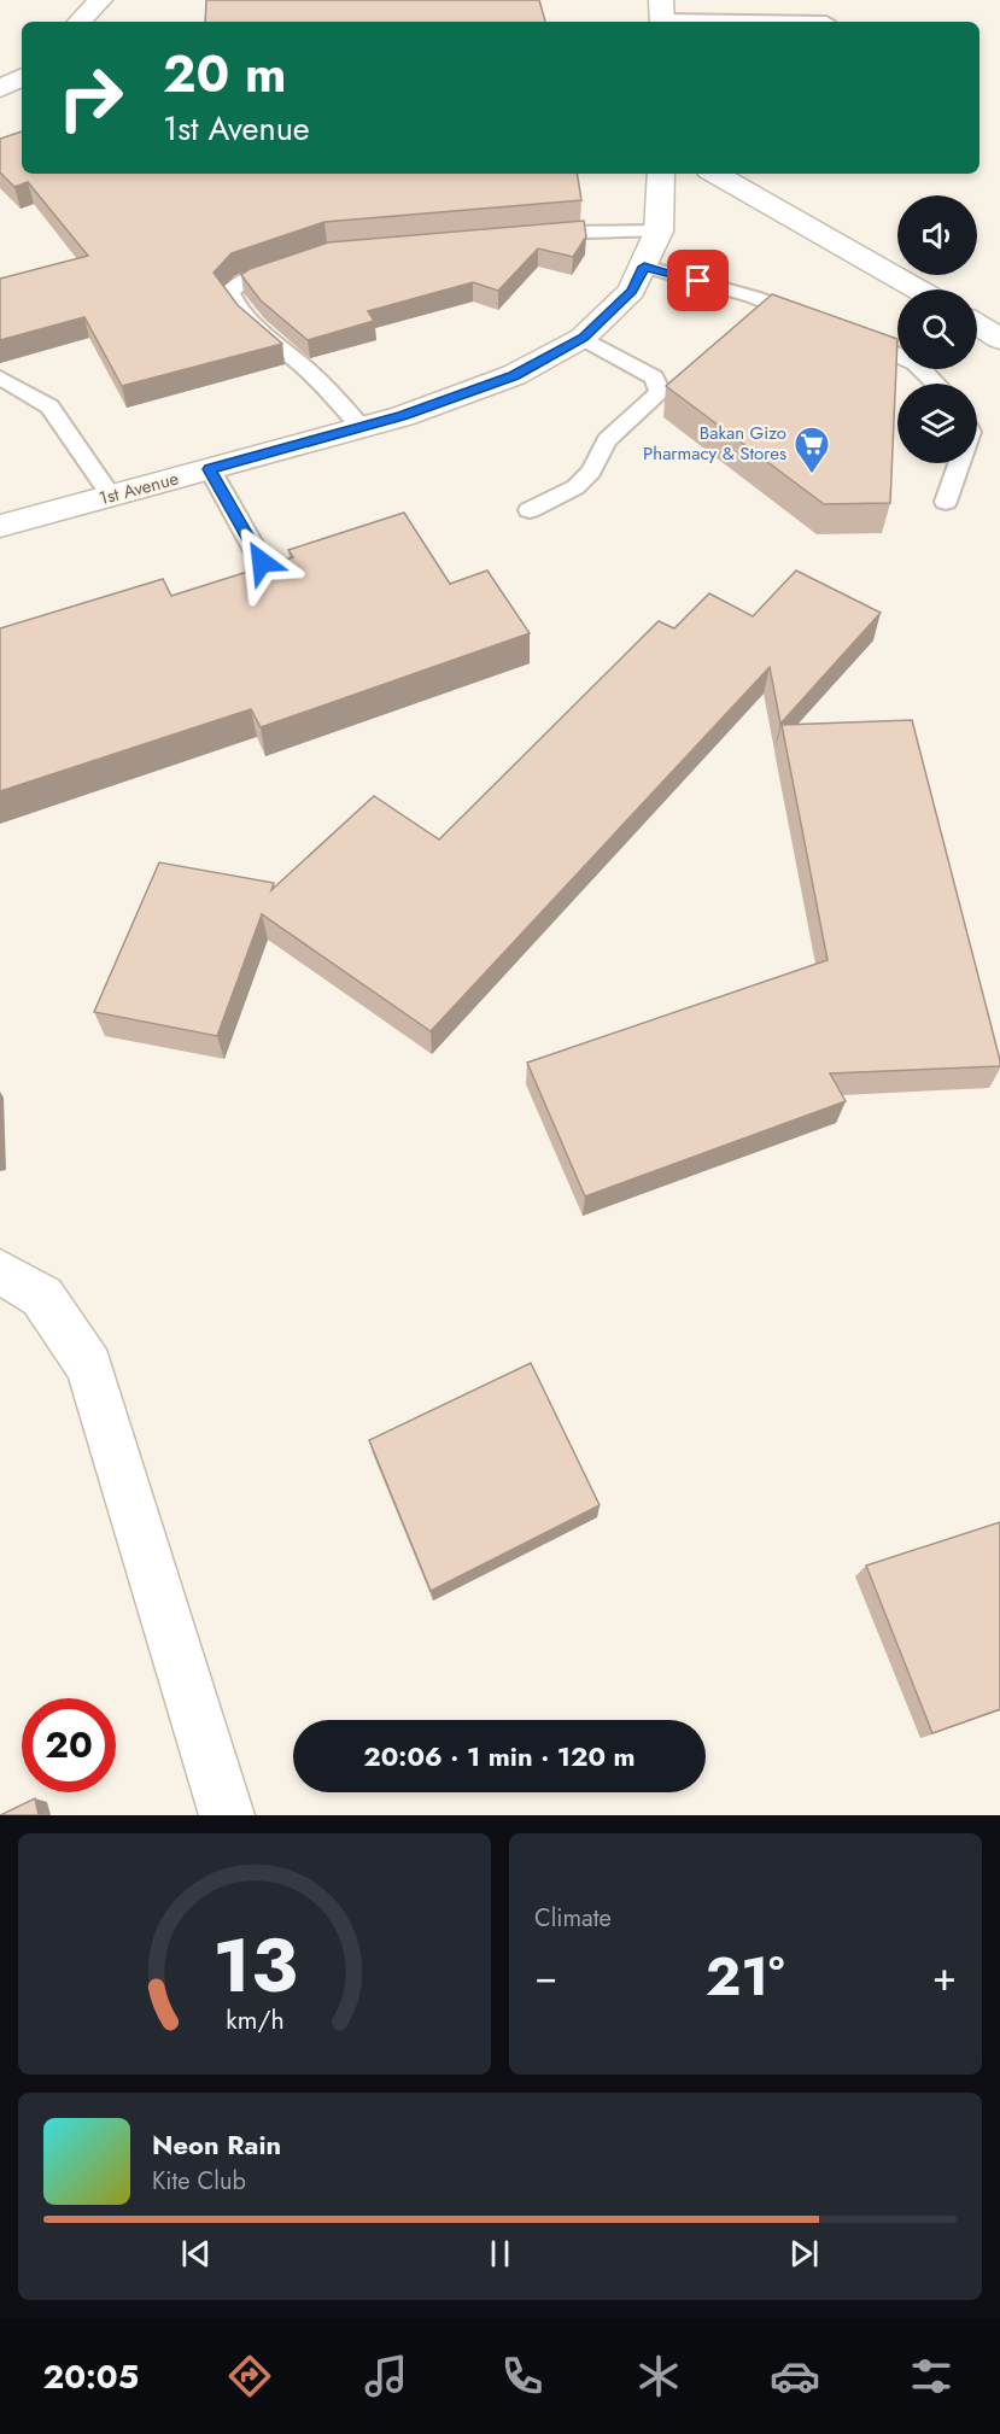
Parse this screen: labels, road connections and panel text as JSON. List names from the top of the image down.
{
  "streets": {
    "street": ["1st Avenue"]
  },
  "places": {
    "supermarket": ["Bakan Gizo Pharmacy & Stores"]
  },
  "page": {
    "turn": ["20 m", "1st Avenue"],
    "limit": "20",
    "trip": "20:06 · 1 min · 120 m",
    "tile": "Climate",
    "heat": ["−", "21°", "+"],
    "song": ["Neon Rain", "Kite Club"],
    "tabs": "20:05",
    "gauge": ["13", "km/h"]
  }
}
